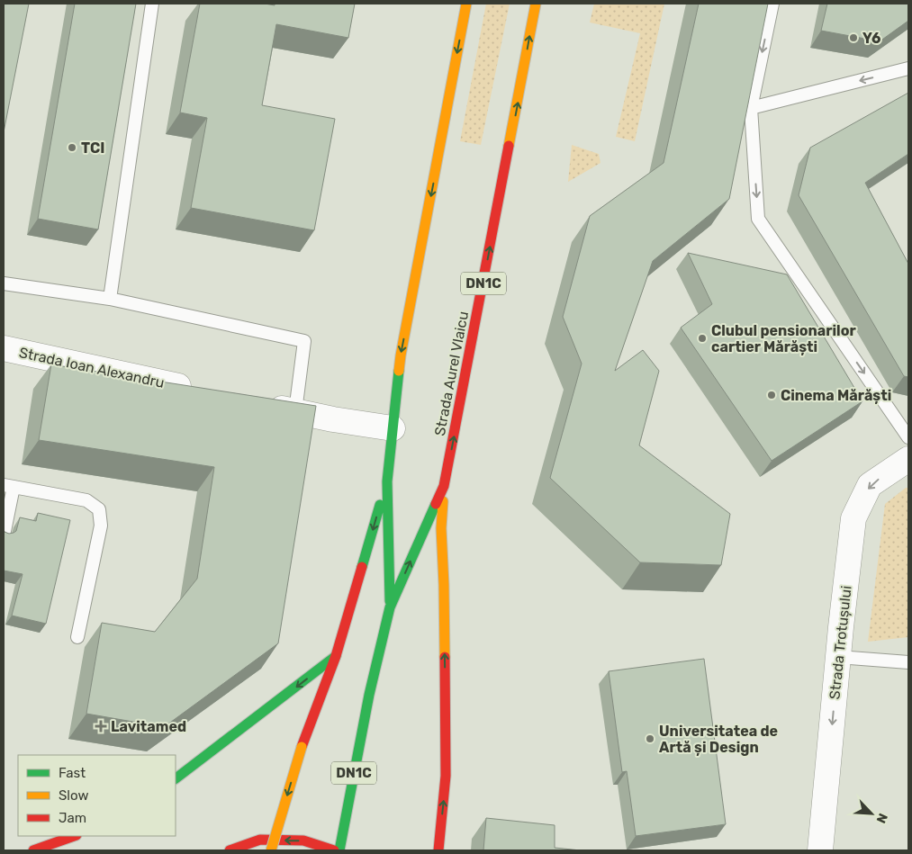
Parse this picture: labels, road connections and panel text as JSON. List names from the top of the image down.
{
  "streets": {
    "main road": ["DN1C", "Strada Aurel Vlaicu"],
    "street": ["Strada Ioan Alexandru", "Strada Trotușului"]
  },
  "one_way": ["Strada Trotușului"],
  "places": {
    "other": [
      "Y6",
      "TCI",
      "Clubul pensionarilor cartier Mărăști",
      "Cinema Mărăști",
      "Universitatea de Artă și Design"
    ],
    "health": ["Lavitamed"]
  },
  "legend": ["Fast", "Slow", "Jam"],
  "north": "bottom right"
}
